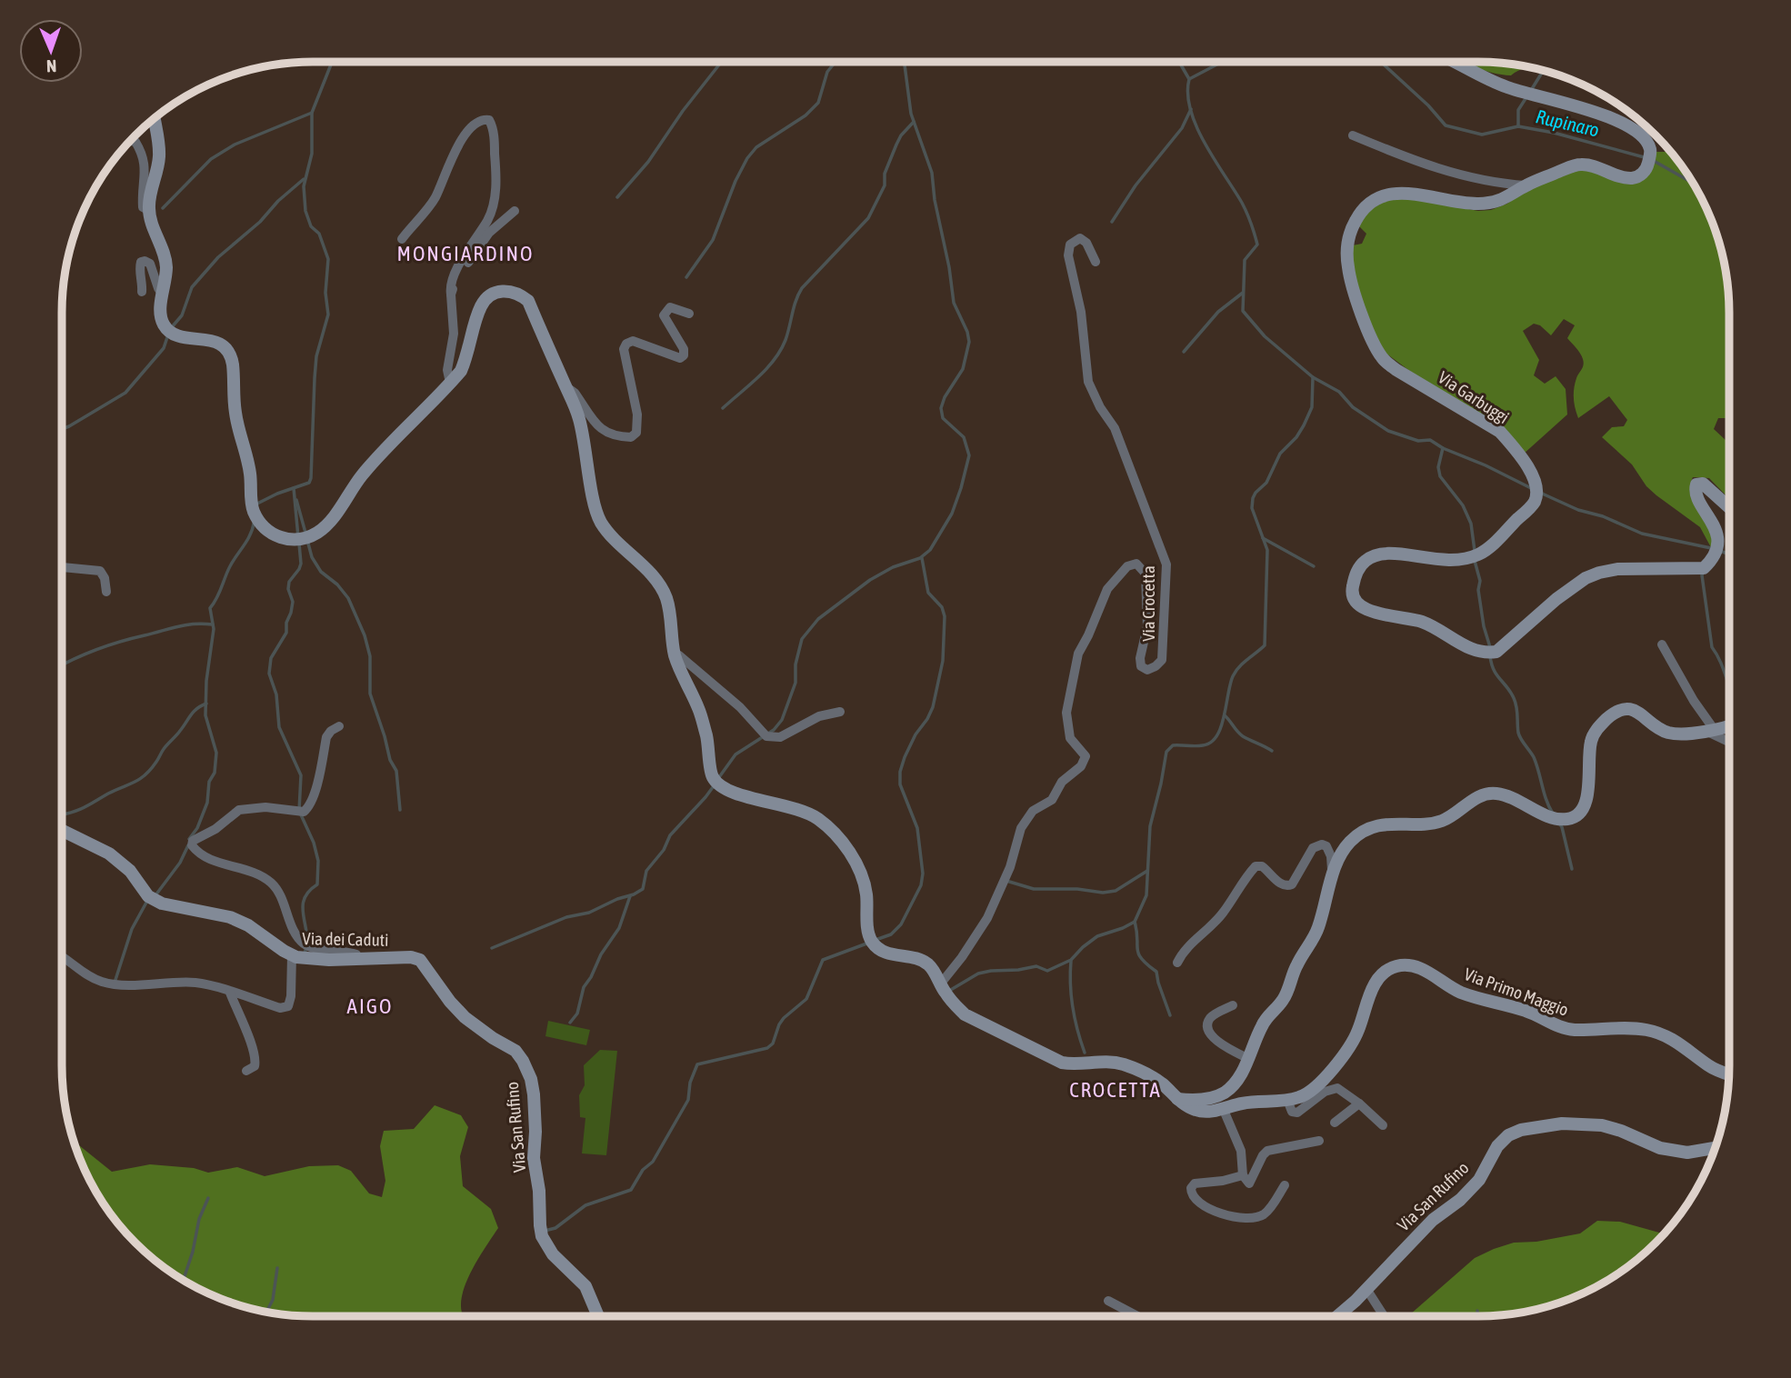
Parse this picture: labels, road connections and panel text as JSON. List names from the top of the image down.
{
  "streets": {
    "street": [
      "Via Garbuggi",
      "Via Crocetta",
      "Via dei Caduti",
      "Via Primo Maggio",
      "Via San Rufino"
    ]
  },
  "crossings": [
    ["Via Crocetta", "Via Primo Maggio"],
    ["Via dei Caduti", "Via San Rufino"]
  ],
  "districts": ["MONGIARDINO", "AIGO", "CROCETTA"],
  "water": ["Rupinaro"],
  "north": "bottom"
}
